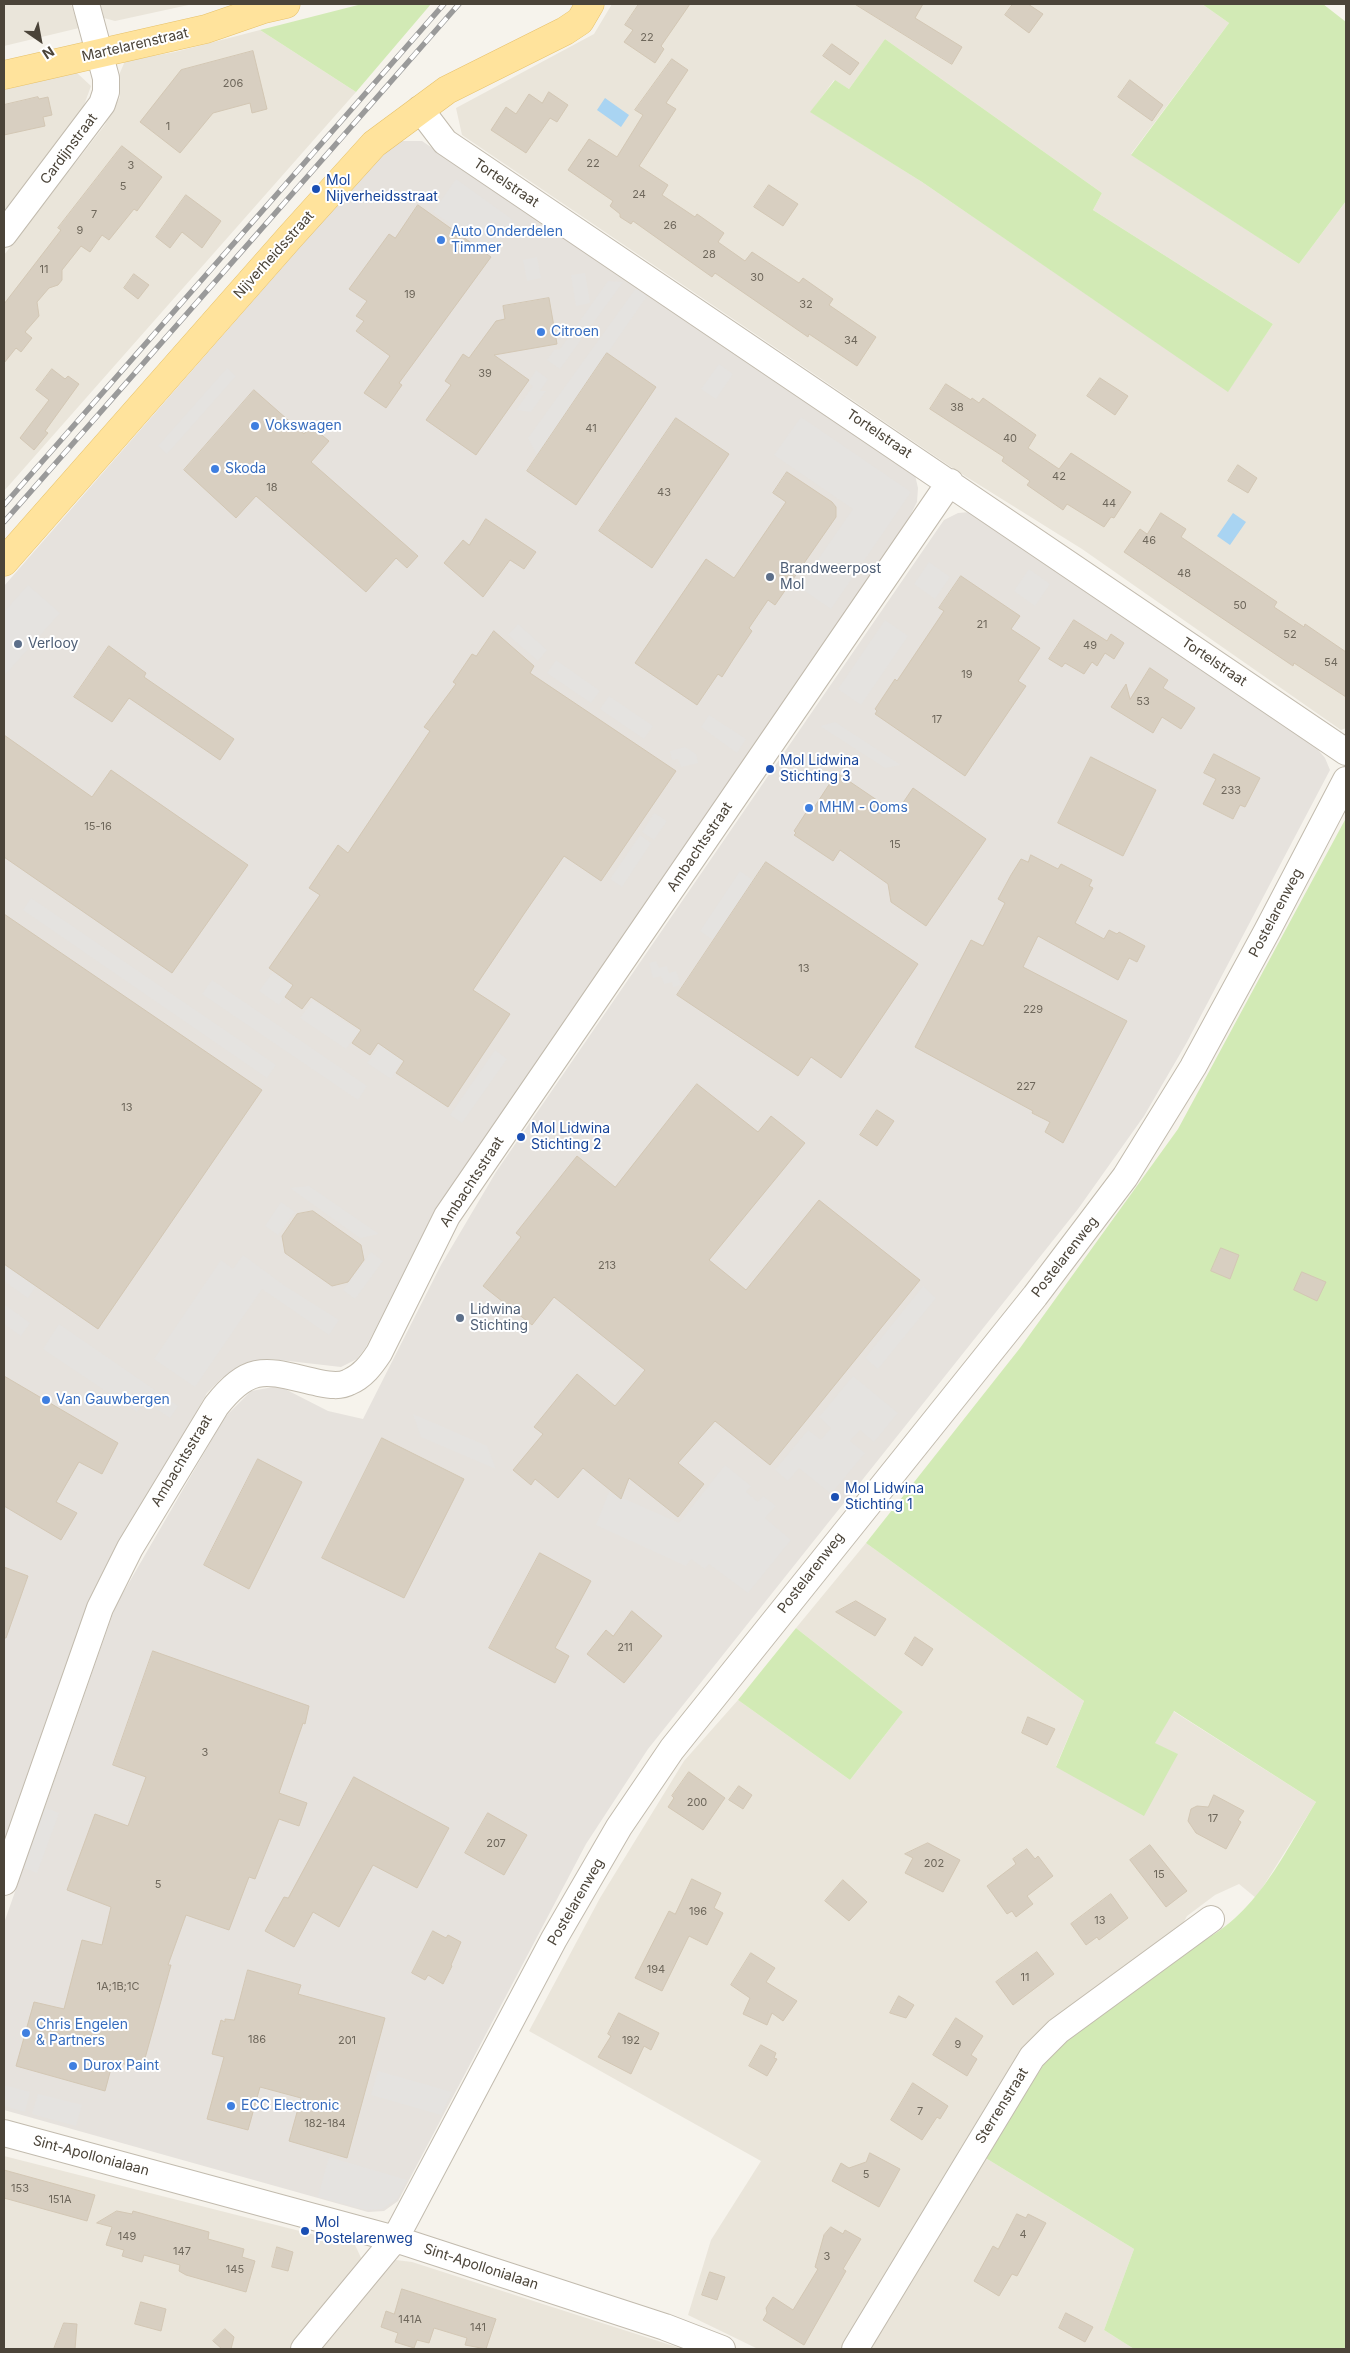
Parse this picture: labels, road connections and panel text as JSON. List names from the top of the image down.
{
  "streets": {
    "main road": ["Martelarenstraat", "Nijverheidsstraat"],
    "street": [
      "Cardijnstraat",
      "Tortelstraat",
      "Ambachtsstraat",
      "Postelarenweg",
      "Sterrenstraat",
      "Sint-Apollonialaan"
    ]
  },
  "crossings": [
    ["Martelarenstraat", "Cardijnstraat"],
    ["Tortelstraat", "Nijverheidsstraat"],
    ["Tortelstraat", "Ambachtsstraat"],
    ["Postelarenweg", "Sint-Apollonialaan"]
  ],
  "places": [
    "Mol Nijverheidsstraat",
    "Auto Onderdelen Timmer",
    "Citroen",
    "Vokswagen",
    "Skoda",
    "Brandweerpost Mol",
    "Verlooy",
    "Mol Lidwina Stichting 3",
    "MHM - Ooms",
    "Mol Lidwina Stichting 2",
    "Lidwina Stichting",
    "Van Gauwbergen",
    "Mol Lidwina Stichting 1",
    "Chris Engelen & Partners",
    "Durox Paint",
    "ECC Electronic",
    "Mol Postelarenweg"
  ],
  "house_numbers": [
    "22",
    "206",
    "1",
    "22",
    "3",
    "5",
    "24",
    "7",
    "26",
    "9",
    "28",
    "11",
    "30",
    "19",
    "32",
    "34",
    "39",
    "38",
    "41",
    "40",
    "42",
    "18",
    "43",
    "44",
    "46",
    "48",
    "50",
    "21",
    "52",
    "49",
    "54",
    "19",
    "53",
    "17",
    "233",
    "15-16",
    "15",
    "13",
    "229",
    "227",
    "13",
    "213",
    "211",
    "3",
    "200",
    "17",
    "207",
    "202",
    "15",
    "5",
    "196",
    "13",
    "194",
    "11",
    "1A;1B;1C",
    "186",
    "201",
    "192",
    "9",
    "7",
    "182-184",
    "5",
    "153",
    "151A",
    "4",
    "149",
    "147",
    "3",
    "145",
    "141A",
    "141"
  ],
  "north": "bottom right"
}
